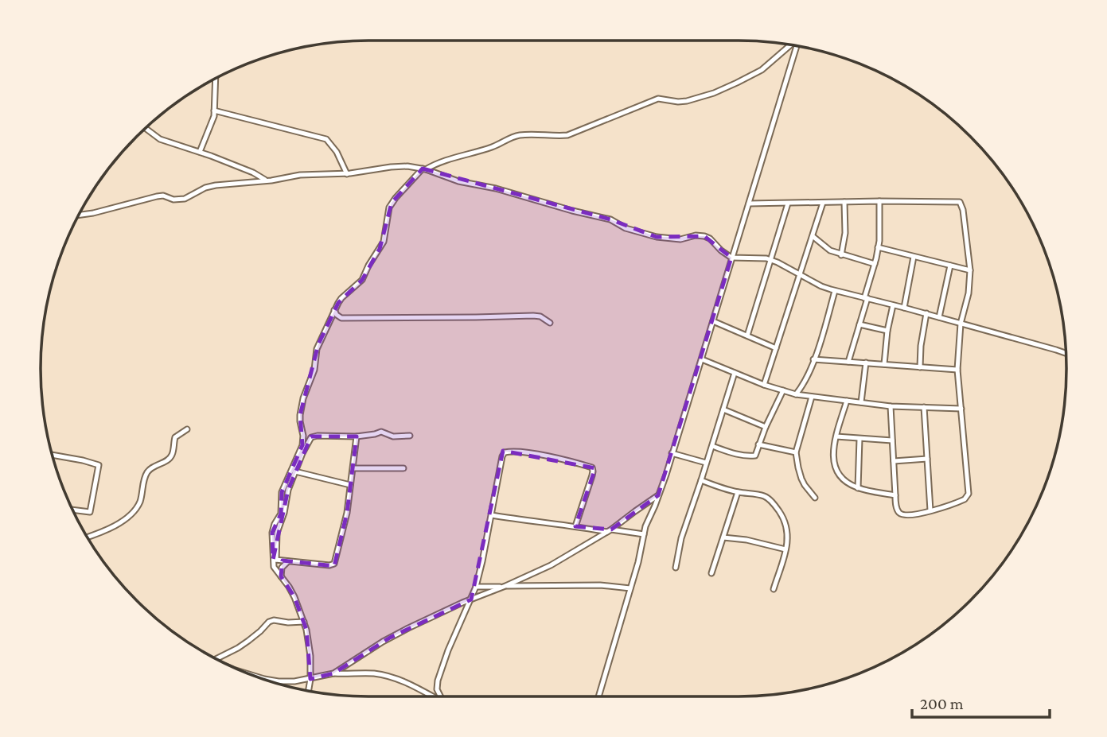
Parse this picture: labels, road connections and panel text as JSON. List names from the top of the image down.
{
  "scale_bar": "200 m"
}
